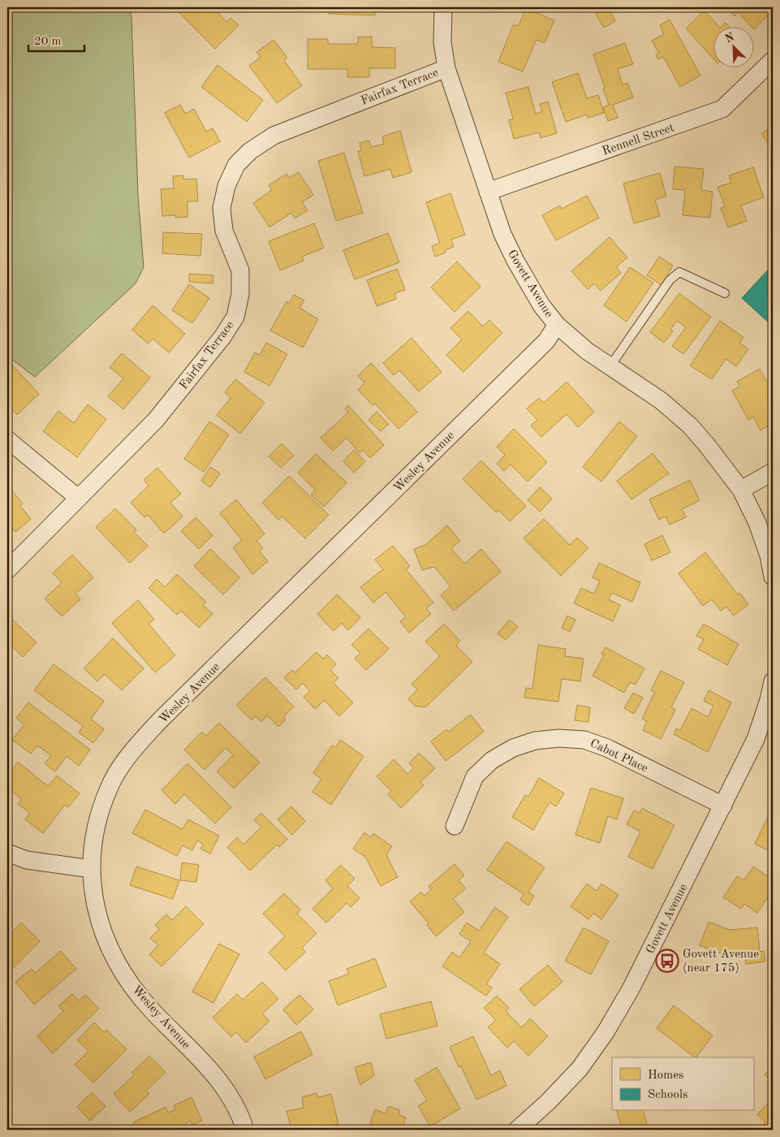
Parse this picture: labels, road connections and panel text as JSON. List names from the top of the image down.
{
  "streets": {
    "street": [
      "Fairfax Terrace",
      "Rennell Street",
      "Govett Avenue",
      "Wesley Avenue",
      "Cabot Place"
    ]
  },
  "crossings": [
    ["Fairfax Terrace", "Govett Avenue"],
    ["Rennell Street", "Govett Avenue"],
    ["Govett Avenue", "Wesley Avenue"],
    ["Govett Avenue", "Cabot Place"]
  ],
  "places": {
    "bus stop": ["Govett Avenue (near 175)"]
  },
  "legend": ["Homes", "Schools"],
  "scale_bar": "20 m",
  "north": "top left"
}
